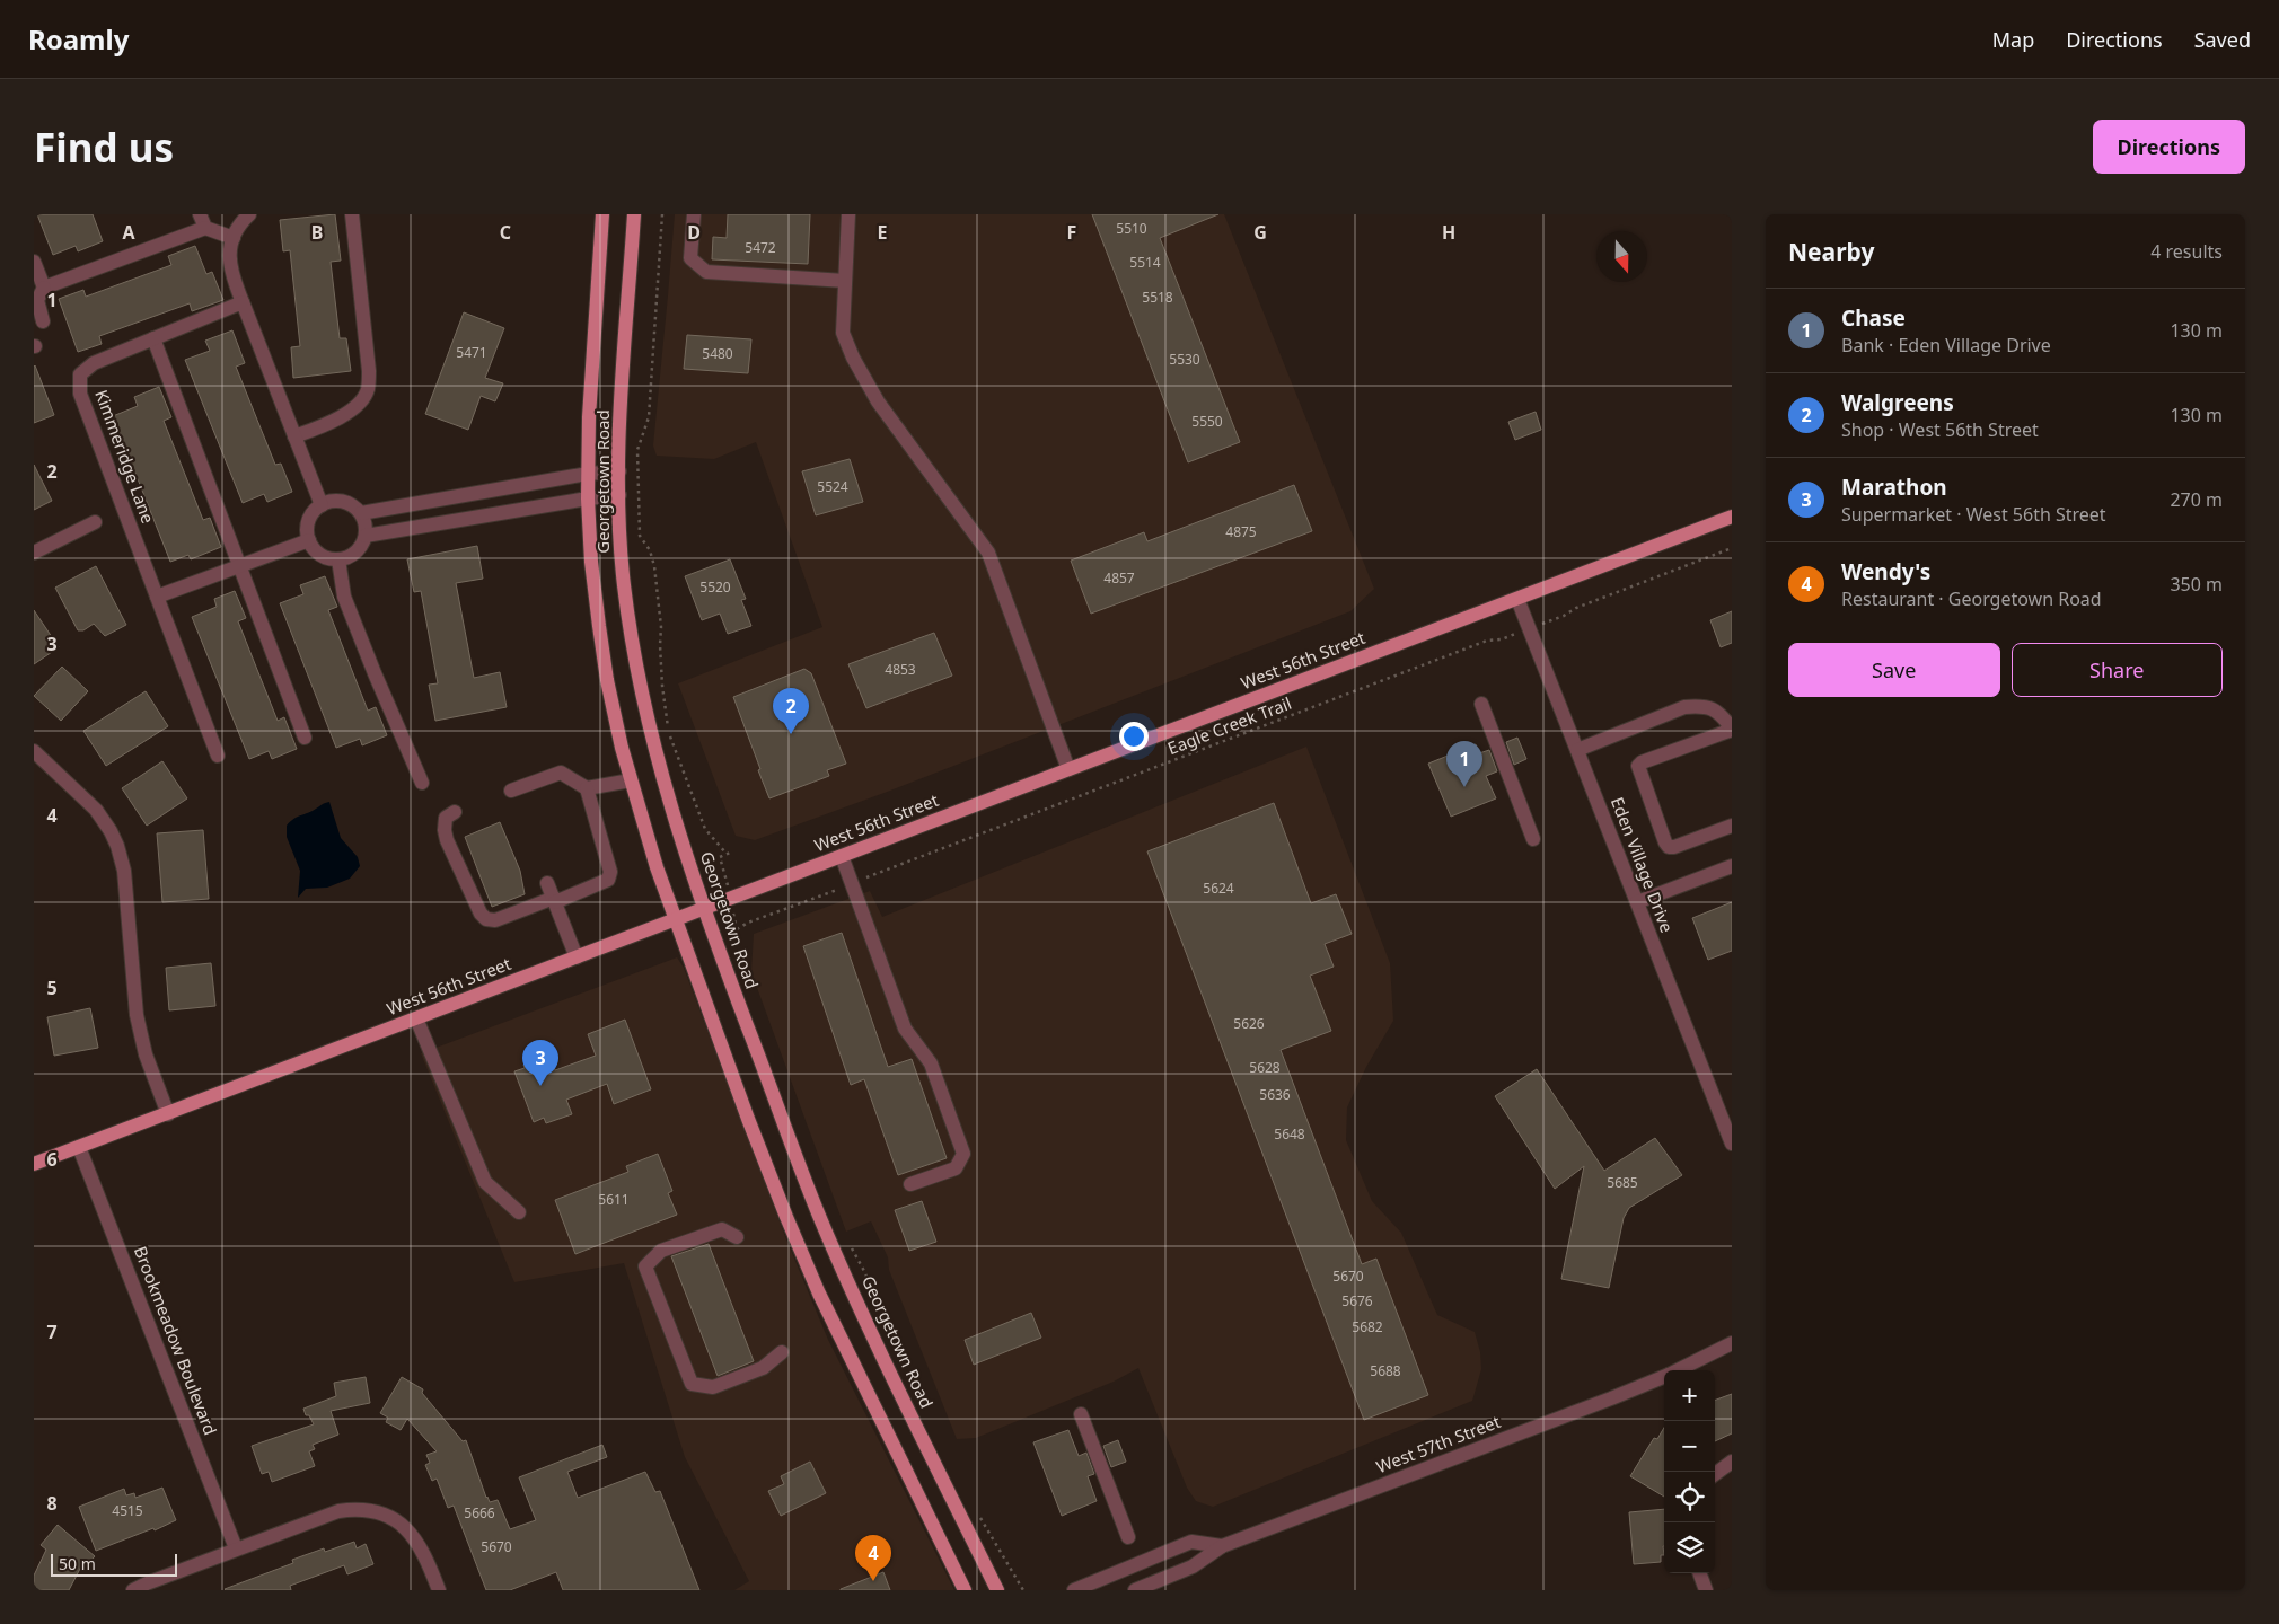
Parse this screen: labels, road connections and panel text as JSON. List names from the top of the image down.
{
  "streets": {
    "main road": ["Georgetown Road", "West 56th Street"],
    "street": [
      "Kimmeridge Lane",
      "Eden Village Drive",
      "Brookmeadow Boulevard",
      "West 57th Street"
    ],
    "path": ["Eagle Creek Trail"]
  },
  "crossings": [
    ["Georgetown Road", "West 56th Street"],
    ["West 56th Street", "Eden Village Drive"],
    ["West 56th Street", "Brookmeadow Boulevard"],
    ["Eagle Creek Trail", "Eden Village Drive"]
  ],
  "house_numbers": [
    "5510",
    "5472",
    "5514",
    "5518",
    "5471",
    "5480",
    "5530",
    "5550",
    "5524",
    "4875",
    "4857",
    "5520",
    "4853",
    "5624",
    "5626",
    "5628",
    "5636",
    "5648",
    "5685",
    "5611",
    "5670",
    "5676",
    "5682",
    "5688",
    "4515",
    "5666",
    "5670"
  ],
  "scale_bar": "50 m",
  "north": "bottom",
  "page": {
    "header": "Roamly",
    "nav": ["Map", "Directions", "Saved"],
    "buttons": [
      "Directions",
      ["Save", "Share"]
    ],
    "title": "Find us",
    "heading": ["Nearby", "4 results"],
    "list": [
      {
        "mark": "1",
        "name": "Chase",
        "note": "Bank · Eden Village Drive",
        "value": "130 m"
      },
      {
        "mark": "2",
        "name": "Walgreens",
        "note": "Shop · West 56th Street",
        "value": "130 m"
      },
      {
        "mark": "3",
        "name": "Marathon",
        "note": "Supermarket · West 56th Street",
        "value": "270 m"
      },
      {
        "mark": "4",
        "name": "Wendy's",
        "note": "Restaurant · Georgetown Road",
        "value": "350 m"
      }
    ],
    "pins": [
      "2",
      "1",
      "3",
      "4"
    ],
    "map_buttons": ["+", "−"],
    "scale": "50 m"
  },
  "grid": {
    "columns": [
      "A",
      "B",
      "C",
      "D",
      "E",
      "F",
      "G",
      "H"
    ],
    "rows": [
      "1",
      "2",
      "3",
      "4",
      "5",
      "6",
      "7",
      "8"
    ]
  }
}
